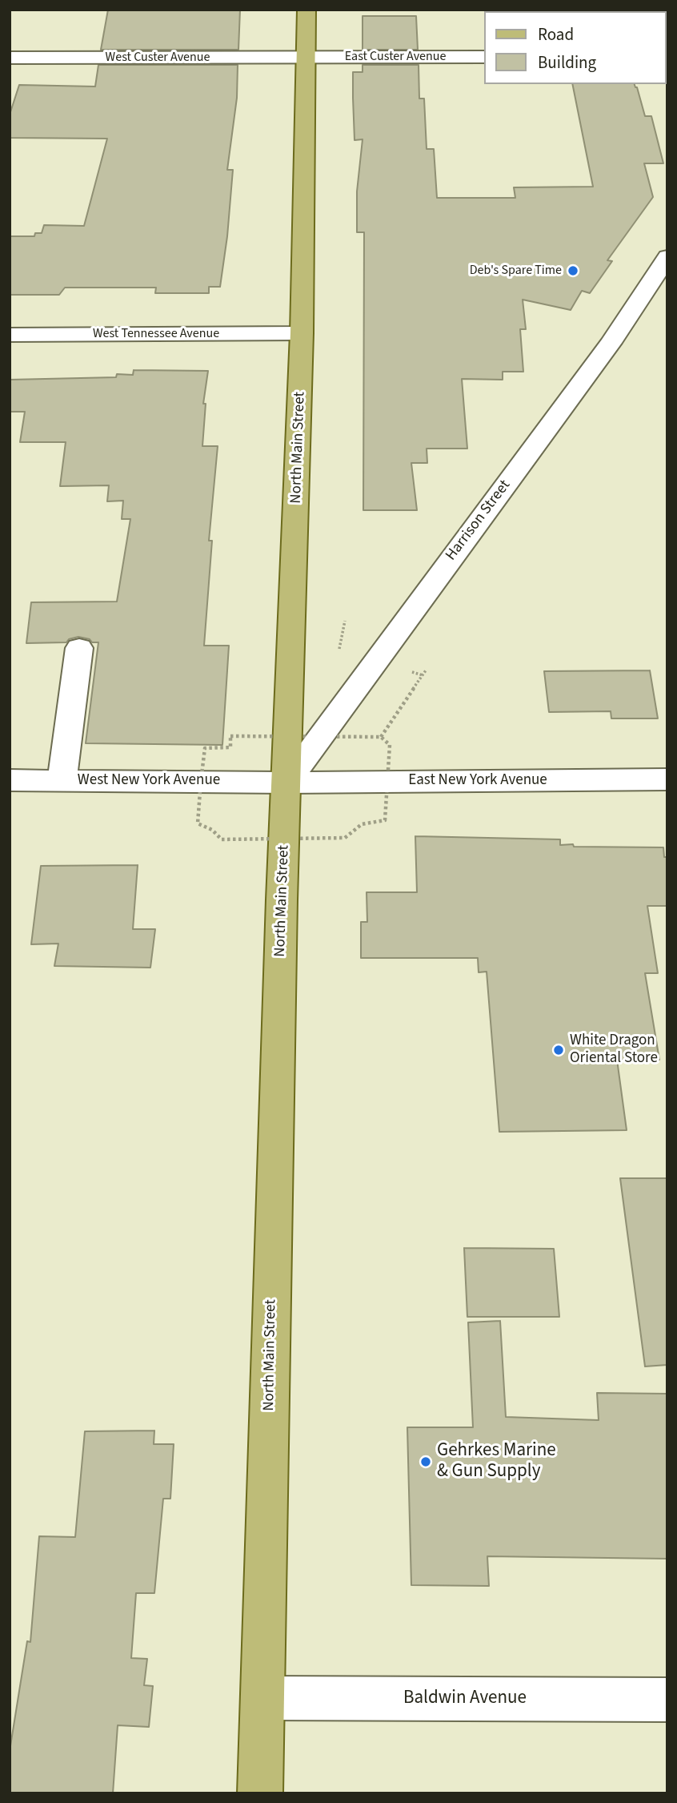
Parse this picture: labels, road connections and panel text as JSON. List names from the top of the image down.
{
  "streets": {
    "main road": ["North Main Street"],
    "street": [
      "East Custer Avenue",
      "West Custer Avenue",
      "West Tennessee Avenue",
      "Harrison Street",
      "West New York Avenue",
      "East New York Avenue",
      "Baldwin Avenue"
    ]
  },
  "crossings": [
    ["East Custer Avenue", "West Custer Avenue"],
    ["East Custer Avenue", "North Main Street"],
    ["West Custer Avenue", "North Main Street"],
    ["West Tennessee Avenue", "North Main Street"],
    ["North Main Street", "Harrison Street"],
    ["North Main Street", "West New York Avenue"],
    ["North Main Street", "East New York Avenue"],
    ["North Main Street", "Baldwin Avenue"],
    ["Harrison Street", "West New York Avenue"],
    ["Harrison Street", "East New York Avenue"],
    ["West New York Avenue", "East New York Avenue"]
  ],
  "places": ["Deb's Spare Time", "White Dragon Oriental Store", "Gehrkes Marine & Gun Supply"],
  "legend": ["Road", "Building"]
}
